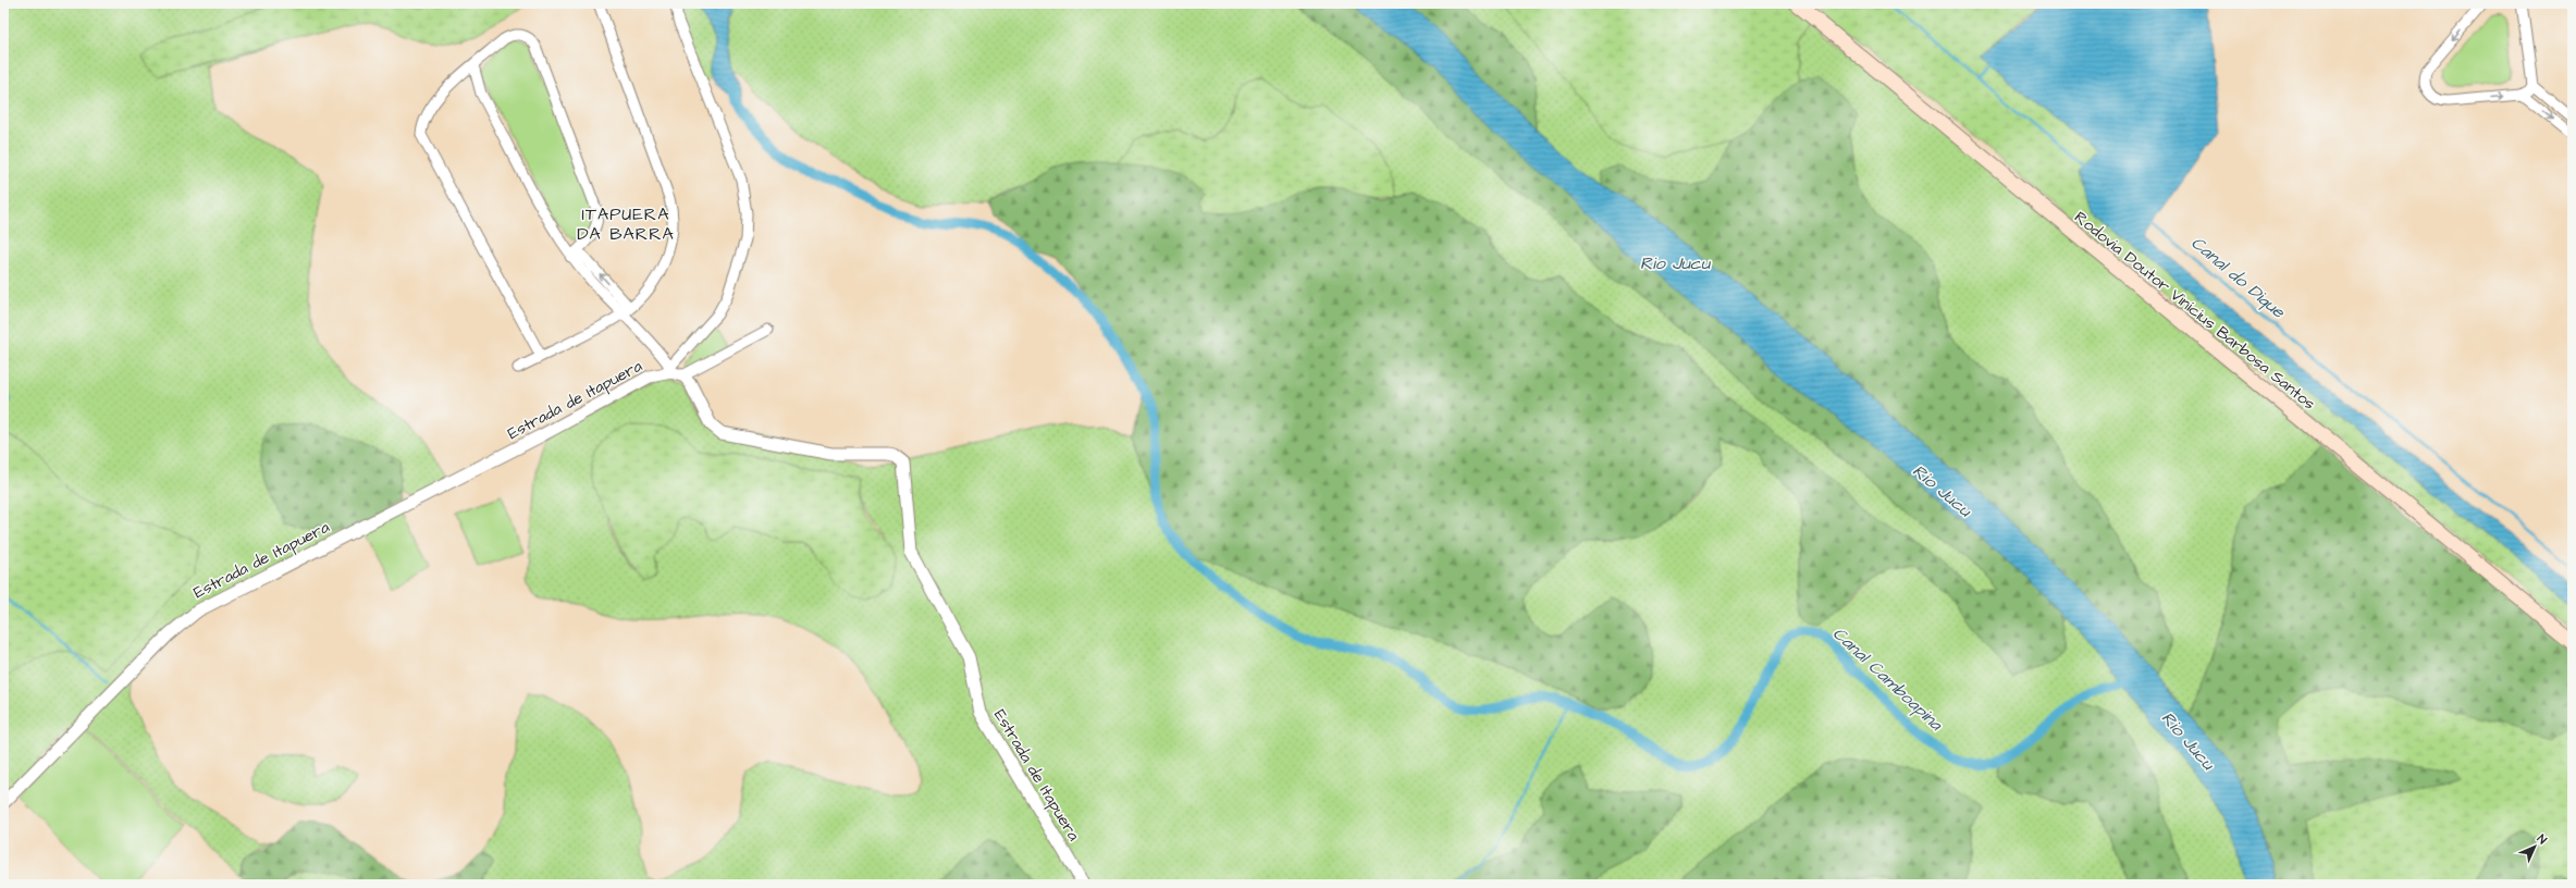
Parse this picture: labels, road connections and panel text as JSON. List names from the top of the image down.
{
  "streets": {
    "main road": ["Rodovia Doutor Vinícius Barbosa Santos"],
    "street": ["Estrada de Itapuera"]
  },
  "districts": ["ITAPUERA DA BARRA"],
  "water": ["Rio Jucu", "Canal do Dique", "Canal Camboapina"],
  "north": "top right"
}
